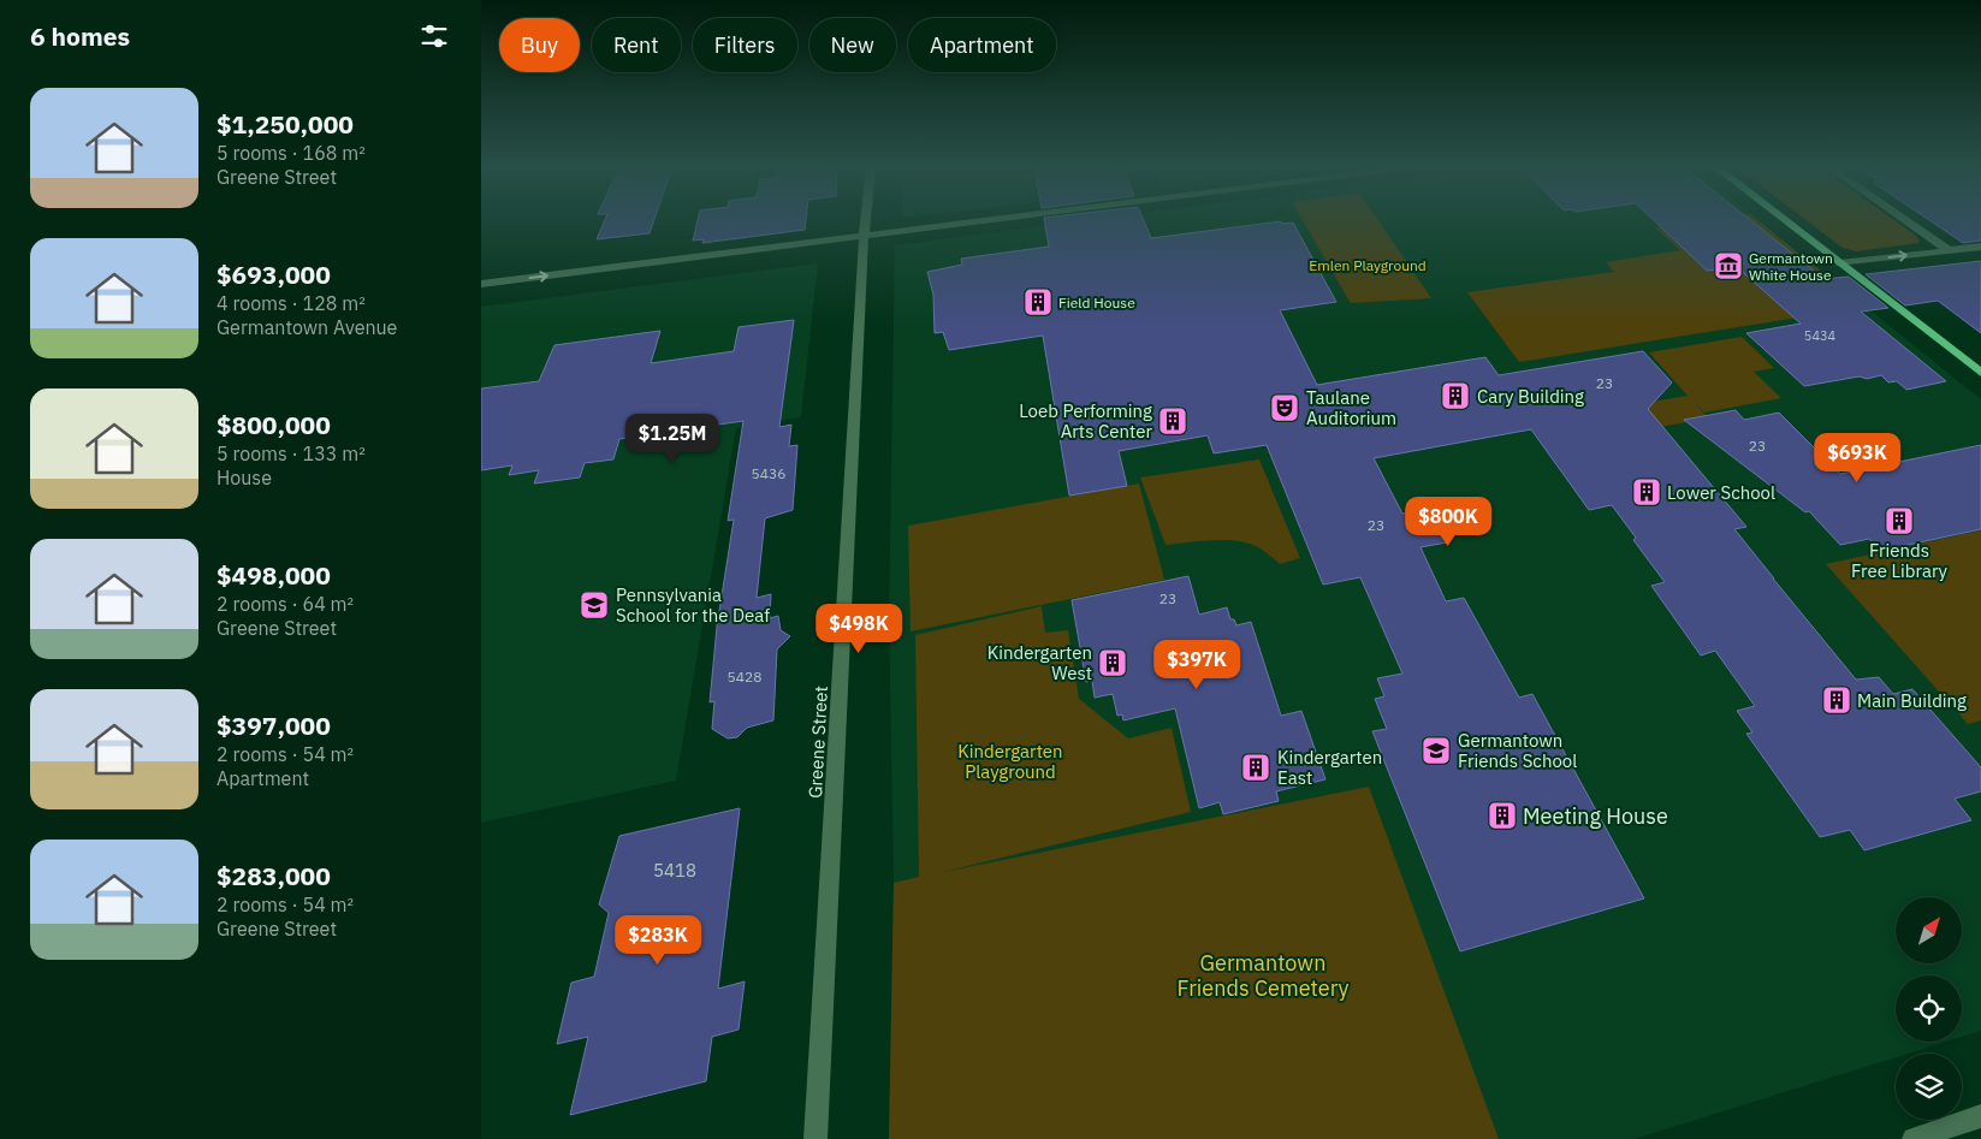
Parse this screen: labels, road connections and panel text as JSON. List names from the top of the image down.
{
  "streets": {
    "street": ["Greene Street"]
  },
  "parks": ["Emlen Playground", "Kindergarten Playground", "Germantown Friends Cemetery"],
  "places": {
    "museum": ["Germantown White House"],
    "building": [
      "Field House",
      "Cary Building",
      "Loeb Performing Arts Center",
      "Lower School",
      "Friends Free Library",
      "Kindergarten West",
      "Main Building",
      "Kindergarten East",
      "Meeting House"
    ],
    "theatre": ["Taulane Auditorium"],
    "school or university": ["Pennsylvania School for the Deaf", "Germantown Friends School"]
  },
  "house_numbers": [
    "5434",
    "23",
    "23",
    "5436",
    "23",
    "23",
    "5428",
    "5418"
  ],
  "north": "top right",
  "page": {
    "heading": "6 homes",
    "chip": [
      "Buy",
      "Rent",
      "Filters",
      "New",
      "Apartment"
    ],
    "list": [
      {
        "name": "$1,250,000",
        "note": "5 rooms · 168 m² · Greene Street"
      },
      {
        "name": "$693,000",
        "note": "4 rooms · 128 m² · Germantown Avenue"
      },
      {
        "name": "$800,000",
        "note": "5 rooms · 133 m² · House"
      },
      {
        "name": "$498,000",
        "note": "2 rooms · 64 m² · Greene Street"
      },
      {
        "name": "$397,000",
        "note": "2 rooms · 54 m² · Apartment"
      },
      {
        "name": "$283,000",
        "note": "2 rooms · 54 m² · Greene Street"
      }
    ],
    "price": [
      "$1.25M",
      "$693K",
      "$800K",
      "$498K",
      "$397K",
      "$283K"
    ]
  }
}
